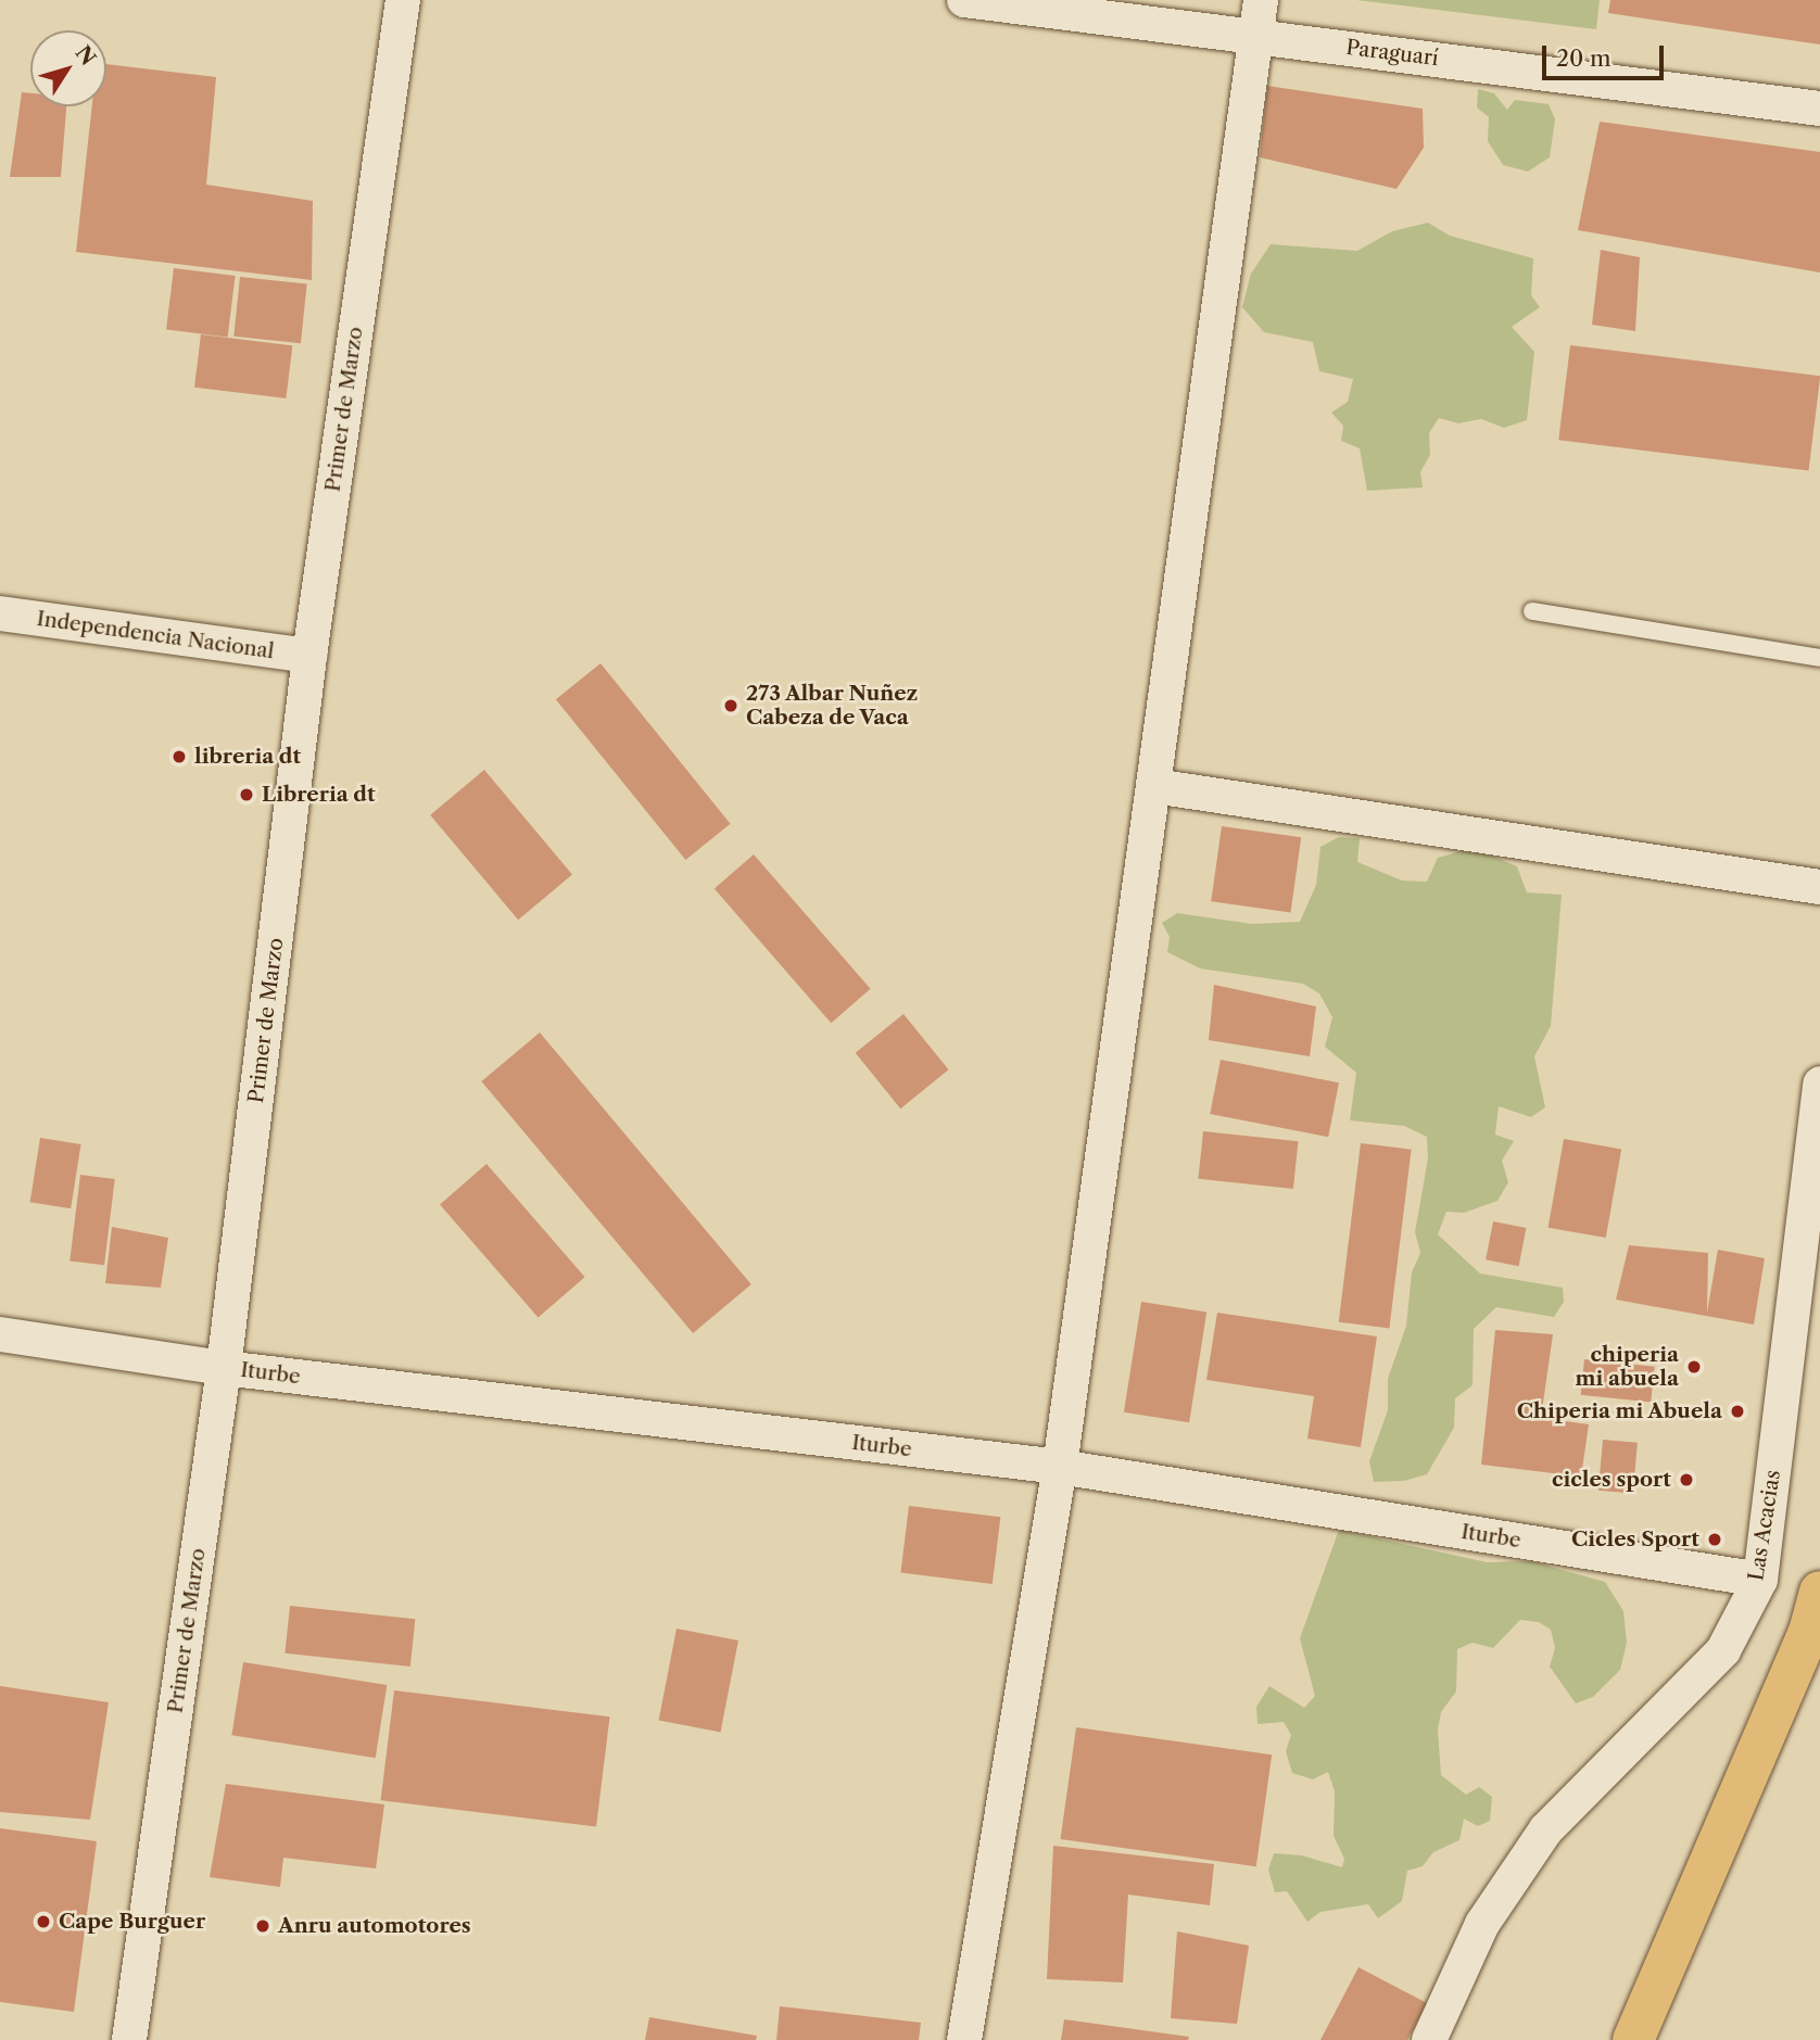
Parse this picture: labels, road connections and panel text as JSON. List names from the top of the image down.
{
  "streets": {
    "street": [
      "Paraguarí",
      "Primer de Marzo",
      "Independencia Nacional",
      "Iturbe",
      "Las Acacias"
    ]
  },
  "crossings": [
    ["Primer de Marzo", "Independencia Nacional"],
    ["Primer de Marzo", "Iturbe"],
    ["Iturbe", "Las Acacias"]
  ],
  "places": [
    "273 Albar Nuñez Cabeza de Vaca",
    "libreria dt",
    "Libreria dt",
    "chiperia mi abuela",
    "Chiperia mi Abuela",
    "cicles sport",
    "Cicles Sport",
    "Cape Burguer",
    "Anru automotores"
  ],
  "scale_bar": "20 m",
  "north": "top right"
}
